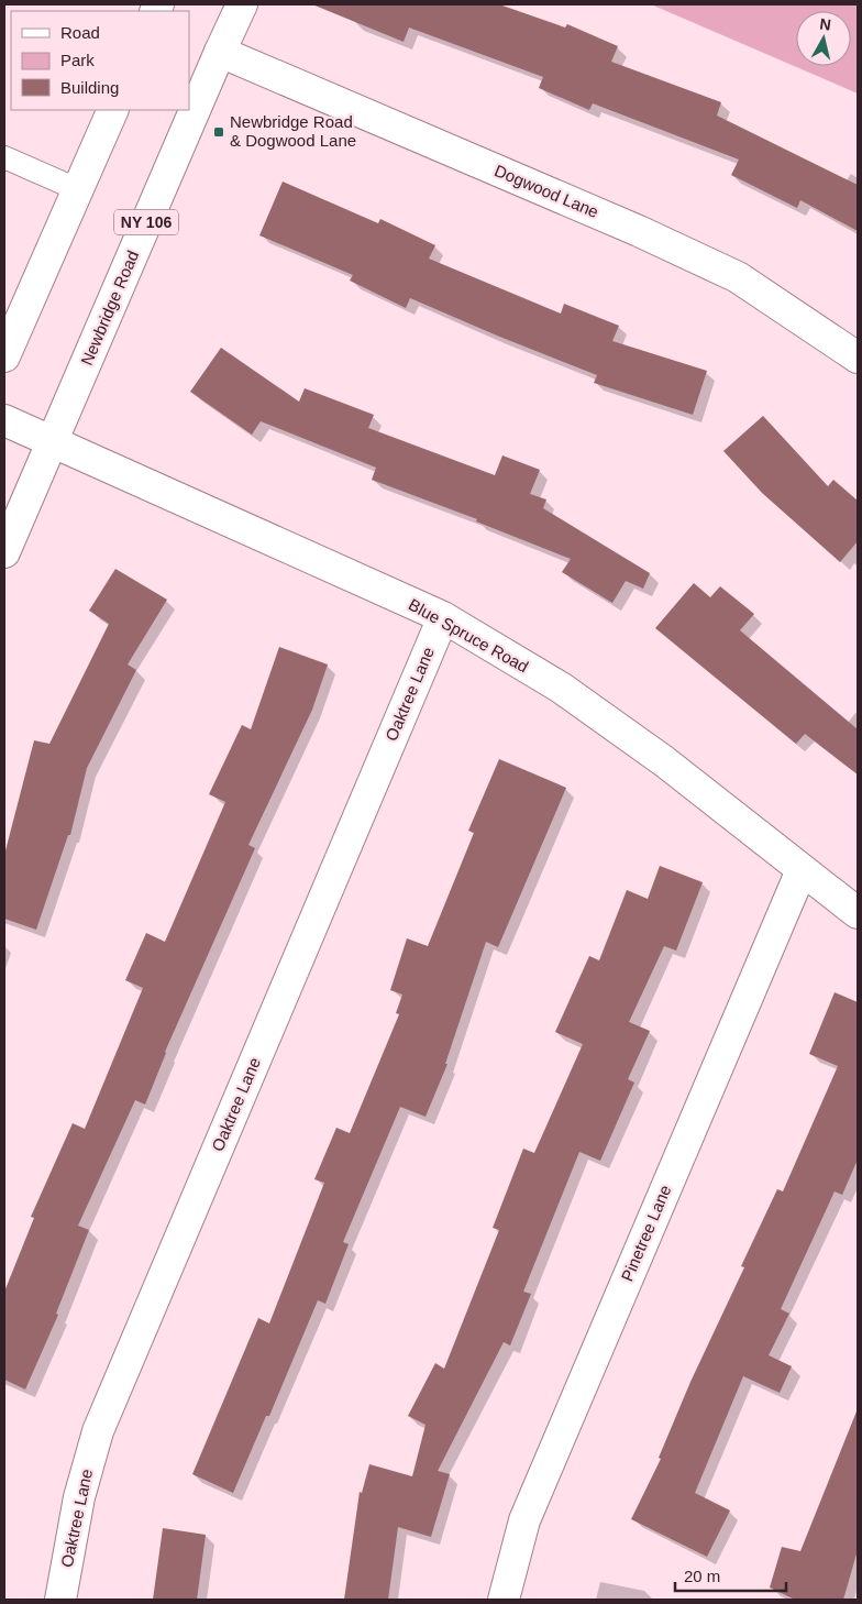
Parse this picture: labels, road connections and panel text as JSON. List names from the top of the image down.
{
  "streets": {
    "street": [
      "Dogwood Lane",
      "NY 106",
      "Newbridge Road",
      "Blue Spruce Road",
      "Oaktree Lane",
      "Pinetree Lane"
    ]
  },
  "crossings": [
    ["Dogwood Lane", "Newbridge Road"],
    ["Newbridge Road", "Blue Spruce Road"],
    ["Blue Spruce Road", "Oaktree Lane"],
    ["Blue Spruce Road", "Pinetree Lane"]
  ],
  "places": {
    "transit": ["Newbridge Road & Dogwood Lane"]
  },
  "legend": ["Road", "Park", "Building"],
  "scale_bar": "20 m",
  "north": "top"
}
